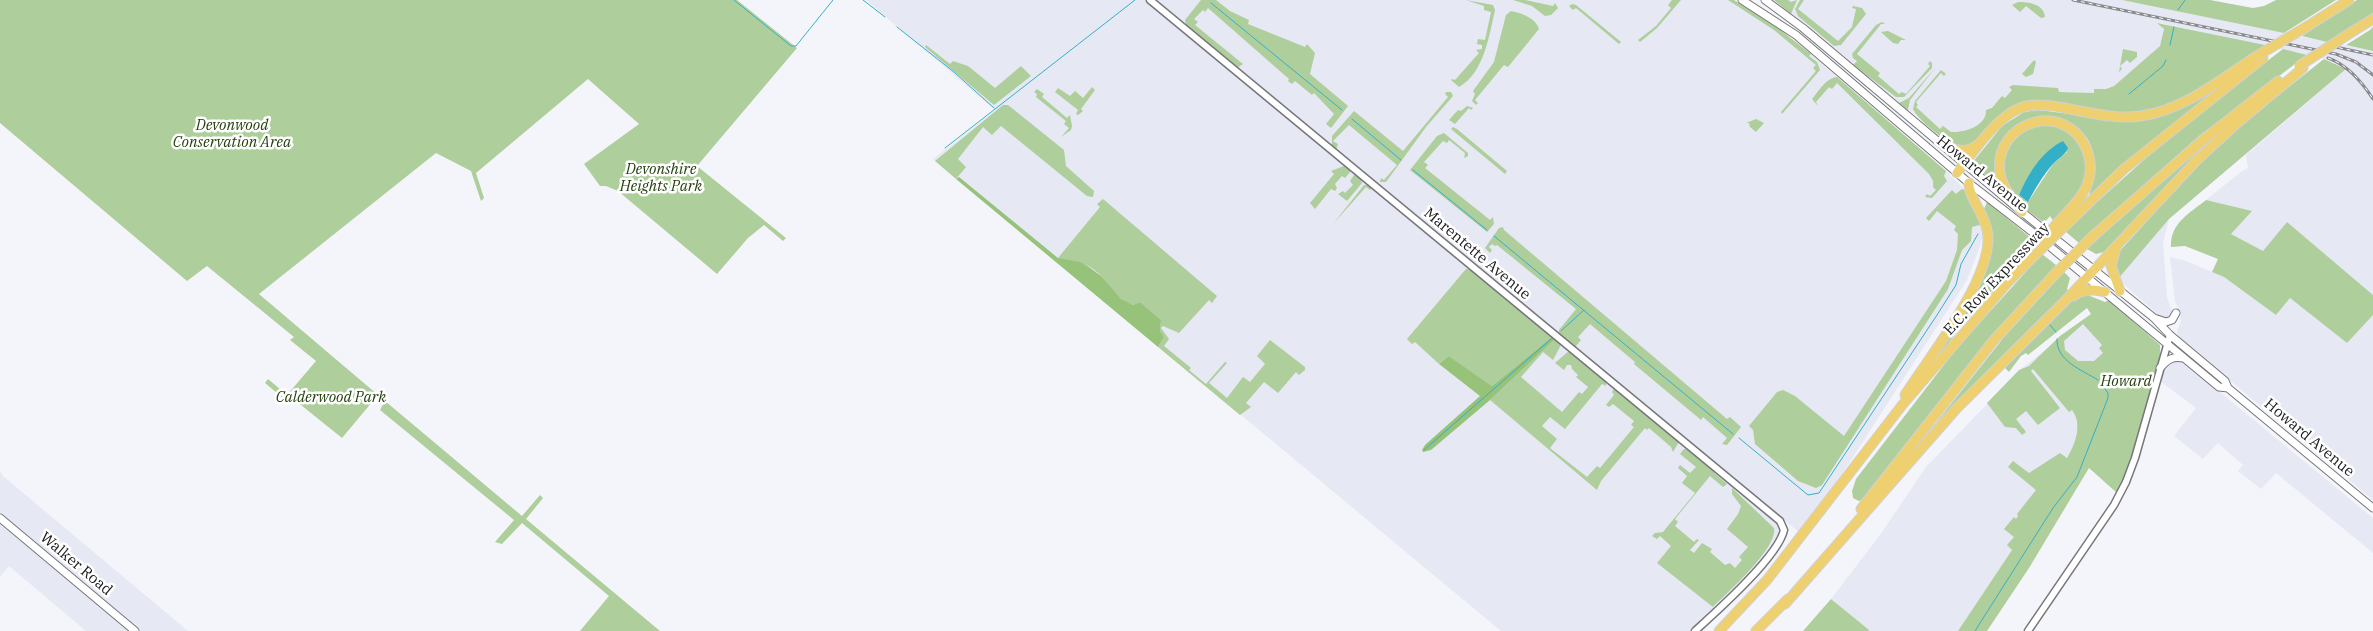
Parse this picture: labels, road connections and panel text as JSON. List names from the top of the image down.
{
  "streets": {
    "highway": ["E.C. Row Expressway"],
    "main road": ["Howard Avenue", "Walker Road"],
    "street": ["Marentette Avenue"]
  },
  "parks": [
    "Devonwood Conservation Area",
    "Devonshire Heights Park",
    "Howard",
    "Calderwood Park"
  ]
}
